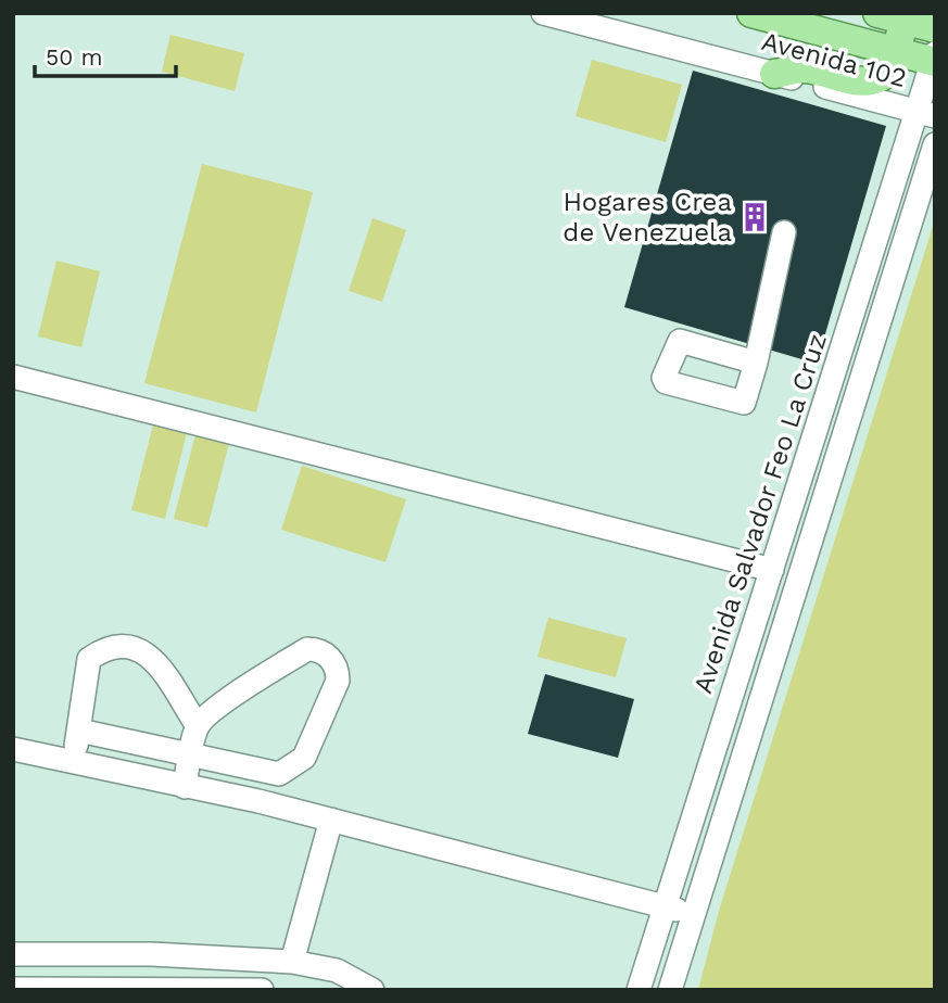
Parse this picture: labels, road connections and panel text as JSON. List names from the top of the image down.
{
  "streets": {
    "street": ["Avenida 102", "Avenida Salvador Feo La Cruz"]
  },
  "crossings": [
    ["Avenida 102", "Avenida Salvador Feo La Cruz"]
  ],
  "places": {
    "building": ["Hogares Crea de Venezuela"]
  },
  "scale_bar": "50 m"
}
